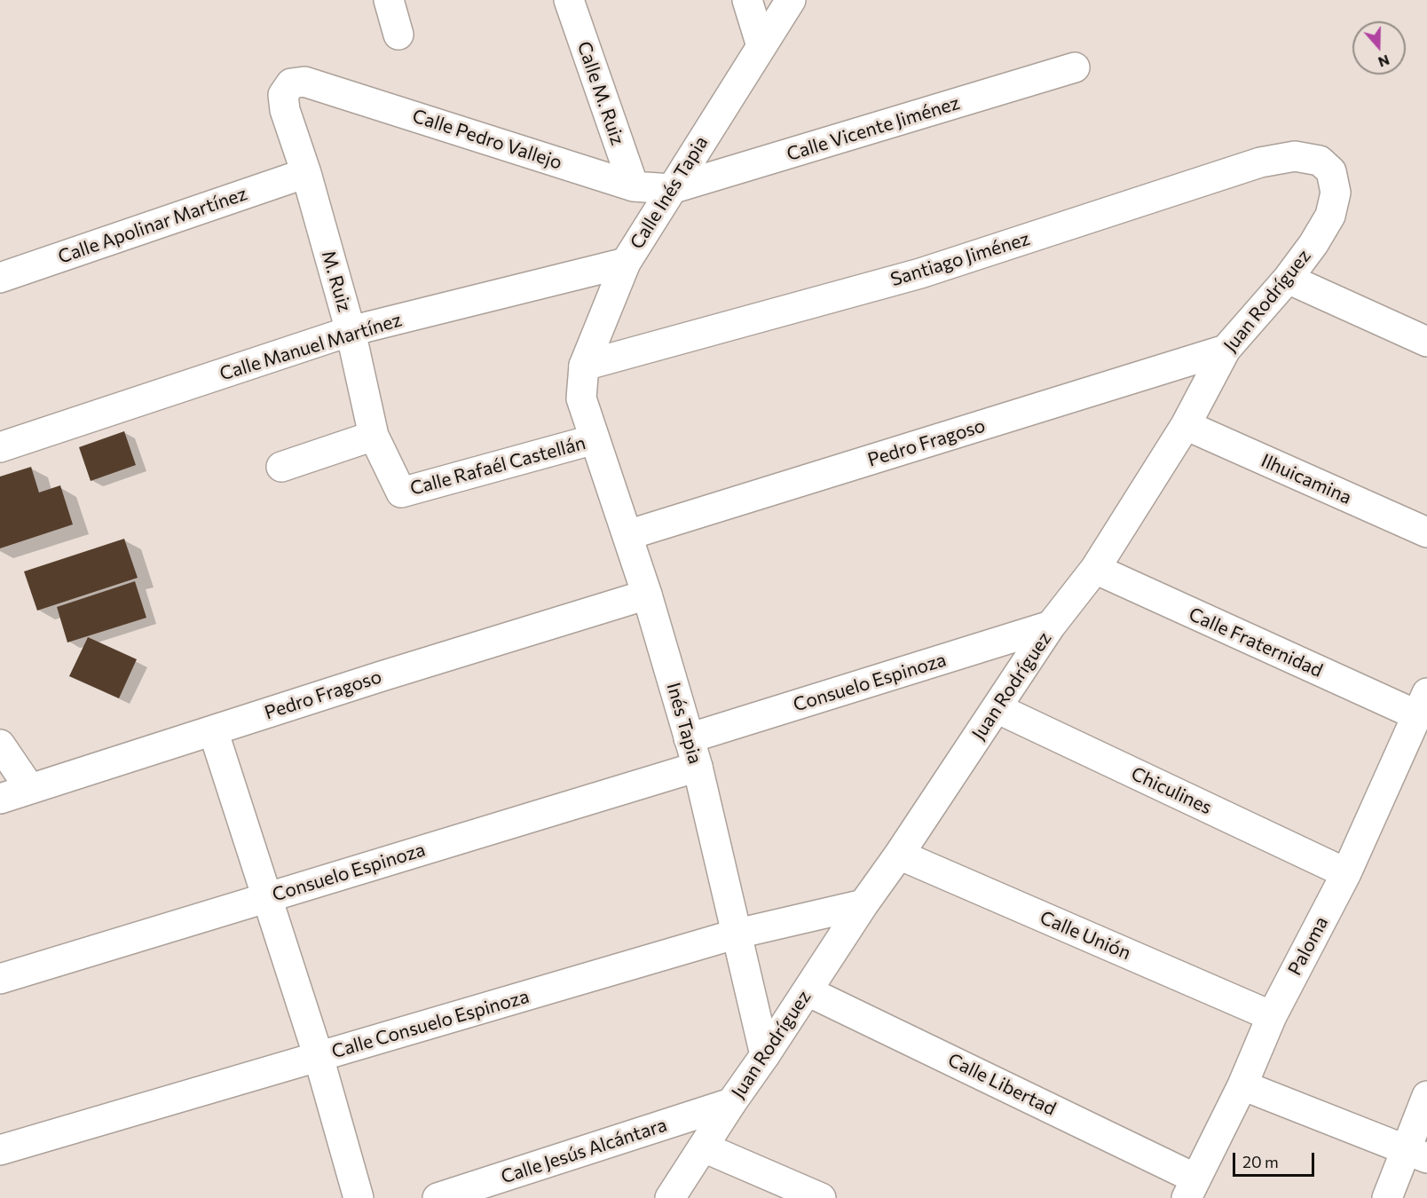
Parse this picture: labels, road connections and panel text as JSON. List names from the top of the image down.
{
  "streets": {
    "street": [
      "Calle M. Ruiz",
      "Calle Vicente Jiménez",
      "Calle Pedro Vallejo",
      "Calle Inés Tapia",
      "Calle Apolinar Martínez",
      "Santiago Jiménez",
      "M. Ruiz",
      "Juan Rodríguez",
      "Calle Manuel Martínez",
      "Pedro Fragoso",
      "Calle Rafaél Castellán",
      "Ilhuicamina",
      "Calle Fraternidad",
      "Consuelo Espinoza",
      "Inés Tapia",
      "Chiculines",
      "Calle Unión",
      "Paloma",
      "Calle Consuelo Espinoza",
      "Calle Libertad",
      "Calle Jesús Alcántara"
    ]
  },
  "crossings": [
    ["Calle M. Ruiz", "Calle Pedro Vallejo"],
    ["Calle Vicente Jiménez", "Calle Pedro Vallejo"],
    ["Calle Vicente Jiménez", "Calle Inés Tapia"],
    ["Calle Pedro Vallejo", "Calle Inés Tapia"],
    ["Calle Pedro Vallejo", "M. Ruiz"],
    ["Calle Inés Tapia", "Santiago Jiménez"],
    ["Calle Inés Tapia", "Calle Manuel Martínez"],
    ["Calle Inés Tapia", "Inés Tapia"],
    ["Calle Apolinar Martínez", "M. Ruiz"],
    ["Santiago Jiménez", "Juan Rodríguez"],
    ["M. Ruiz", "Calle Manuel Martínez"],
    ["M. Ruiz", "Calle Rafaél Castellán"],
    ["Juan Rodríguez", "Pedro Fragoso"],
    ["Juan Rodríguez", "Ilhuicamina"],
    ["Juan Rodríguez", "Calle Fraternidad"],
    ["Juan Rodríguez", "Consuelo Espinoza"],
    ["Juan Rodríguez", "Inés Tapia"],
    ["Juan Rodríguez", "Chiculines"],
    ["Juan Rodríguez", "Calle Unión"],
    ["Juan Rodríguez", "Calle Consuelo Espinoza"],
    ["Juan Rodríguez", "Calle Libertad"],
    ["Juan Rodríguez", "Calle Jesús Alcántara"],
    ["Pedro Fragoso", "Inés Tapia"],
    ["Calle Rafaél Castellán", "Inés Tapia"],
    ["Calle Fraternidad", "Paloma"],
    ["Consuelo Espinoza", "Inés Tapia"],
    ["Inés Tapia", "Calle Consuelo Espinoza"],
    ["Chiculines", "Paloma"],
    ["Calle Unión", "Paloma"],
    ["Paloma", "Calle Libertad"]
  ],
  "scale_bar": "20 m",
  "north": "bottom"
}
